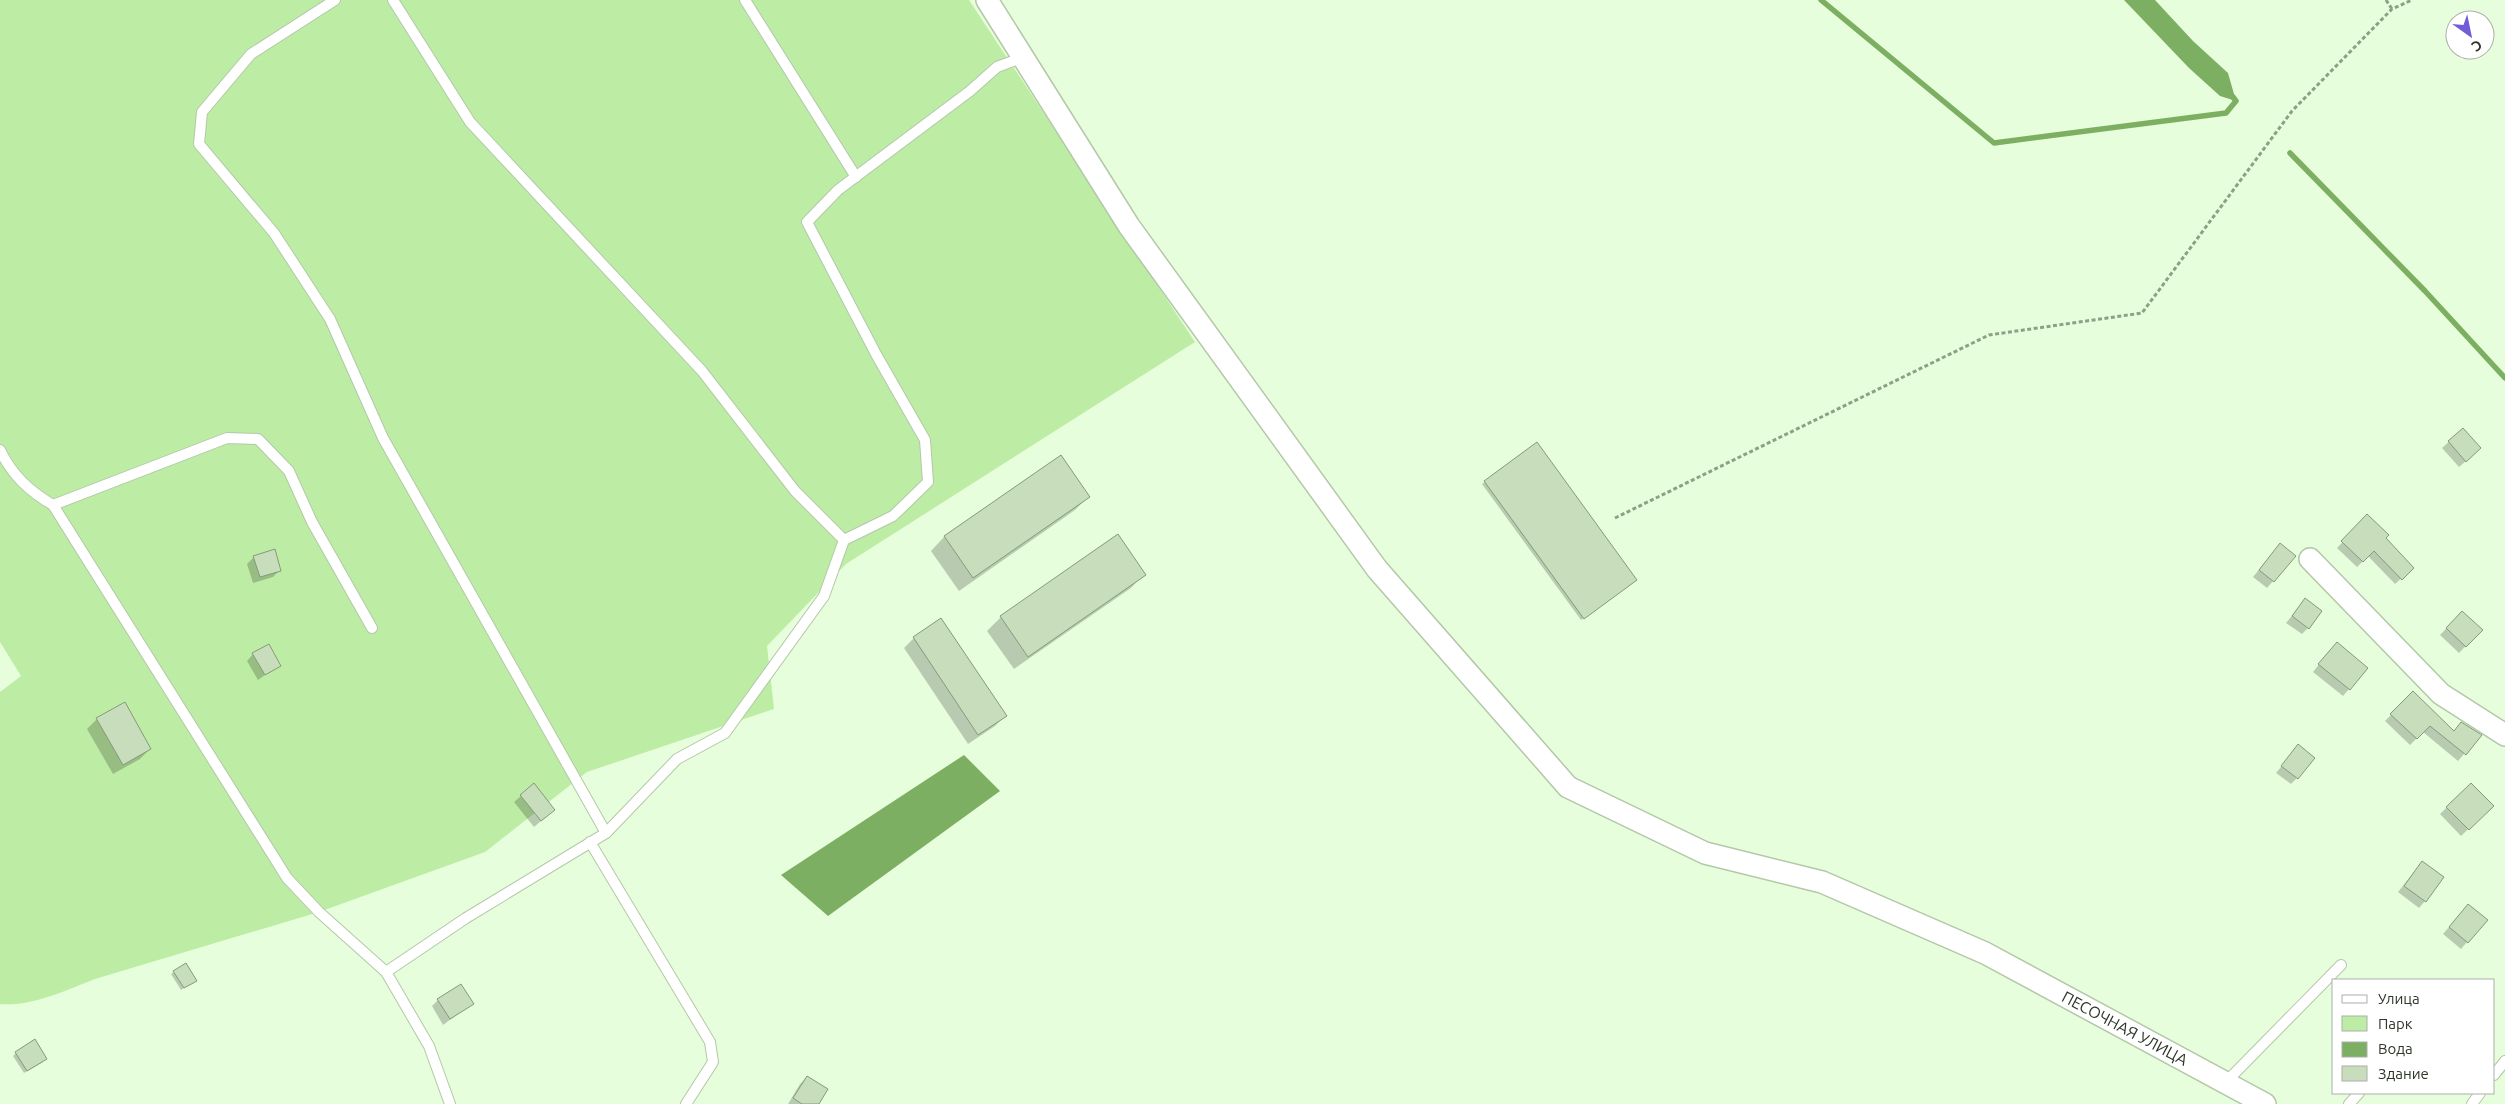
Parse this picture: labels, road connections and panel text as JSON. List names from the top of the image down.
{
  "streets": {
    "street": ["ПЕСОЧНАЯ УЛИЦА"]
  },
  "legend": [
    "Улица",
    "Парк",
    "Вода",
    "Здание"
  ],
  "north": "bottom right"
}
